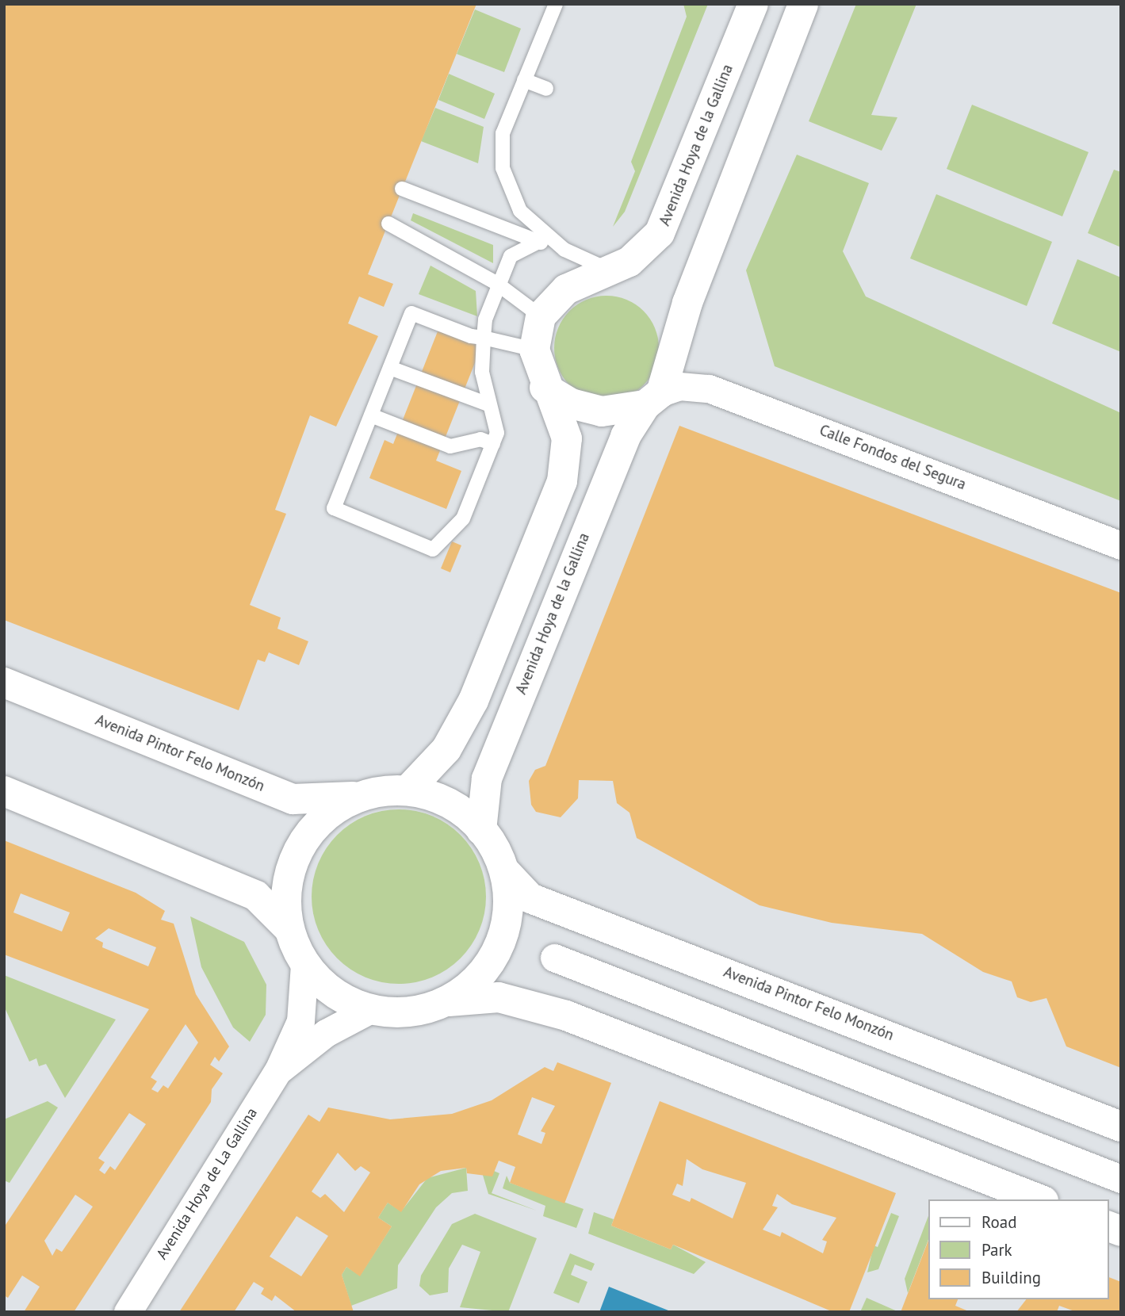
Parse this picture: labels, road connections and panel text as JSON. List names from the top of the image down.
{
  "streets": {
    "street": [
      "Avenida Hoya de la Gallina",
      "Calle Fondos del Segura",
      "Avenida Pintor Felo Monzón",
      "Avenida Hoya de La Gallina"
    ]
  },
  "crossings": [
    ["Avenida Hoya de la Gallina", "Calle Fondos del Segura"]
  ],
  "legend": ["Road", "Park", "Building"]
}
